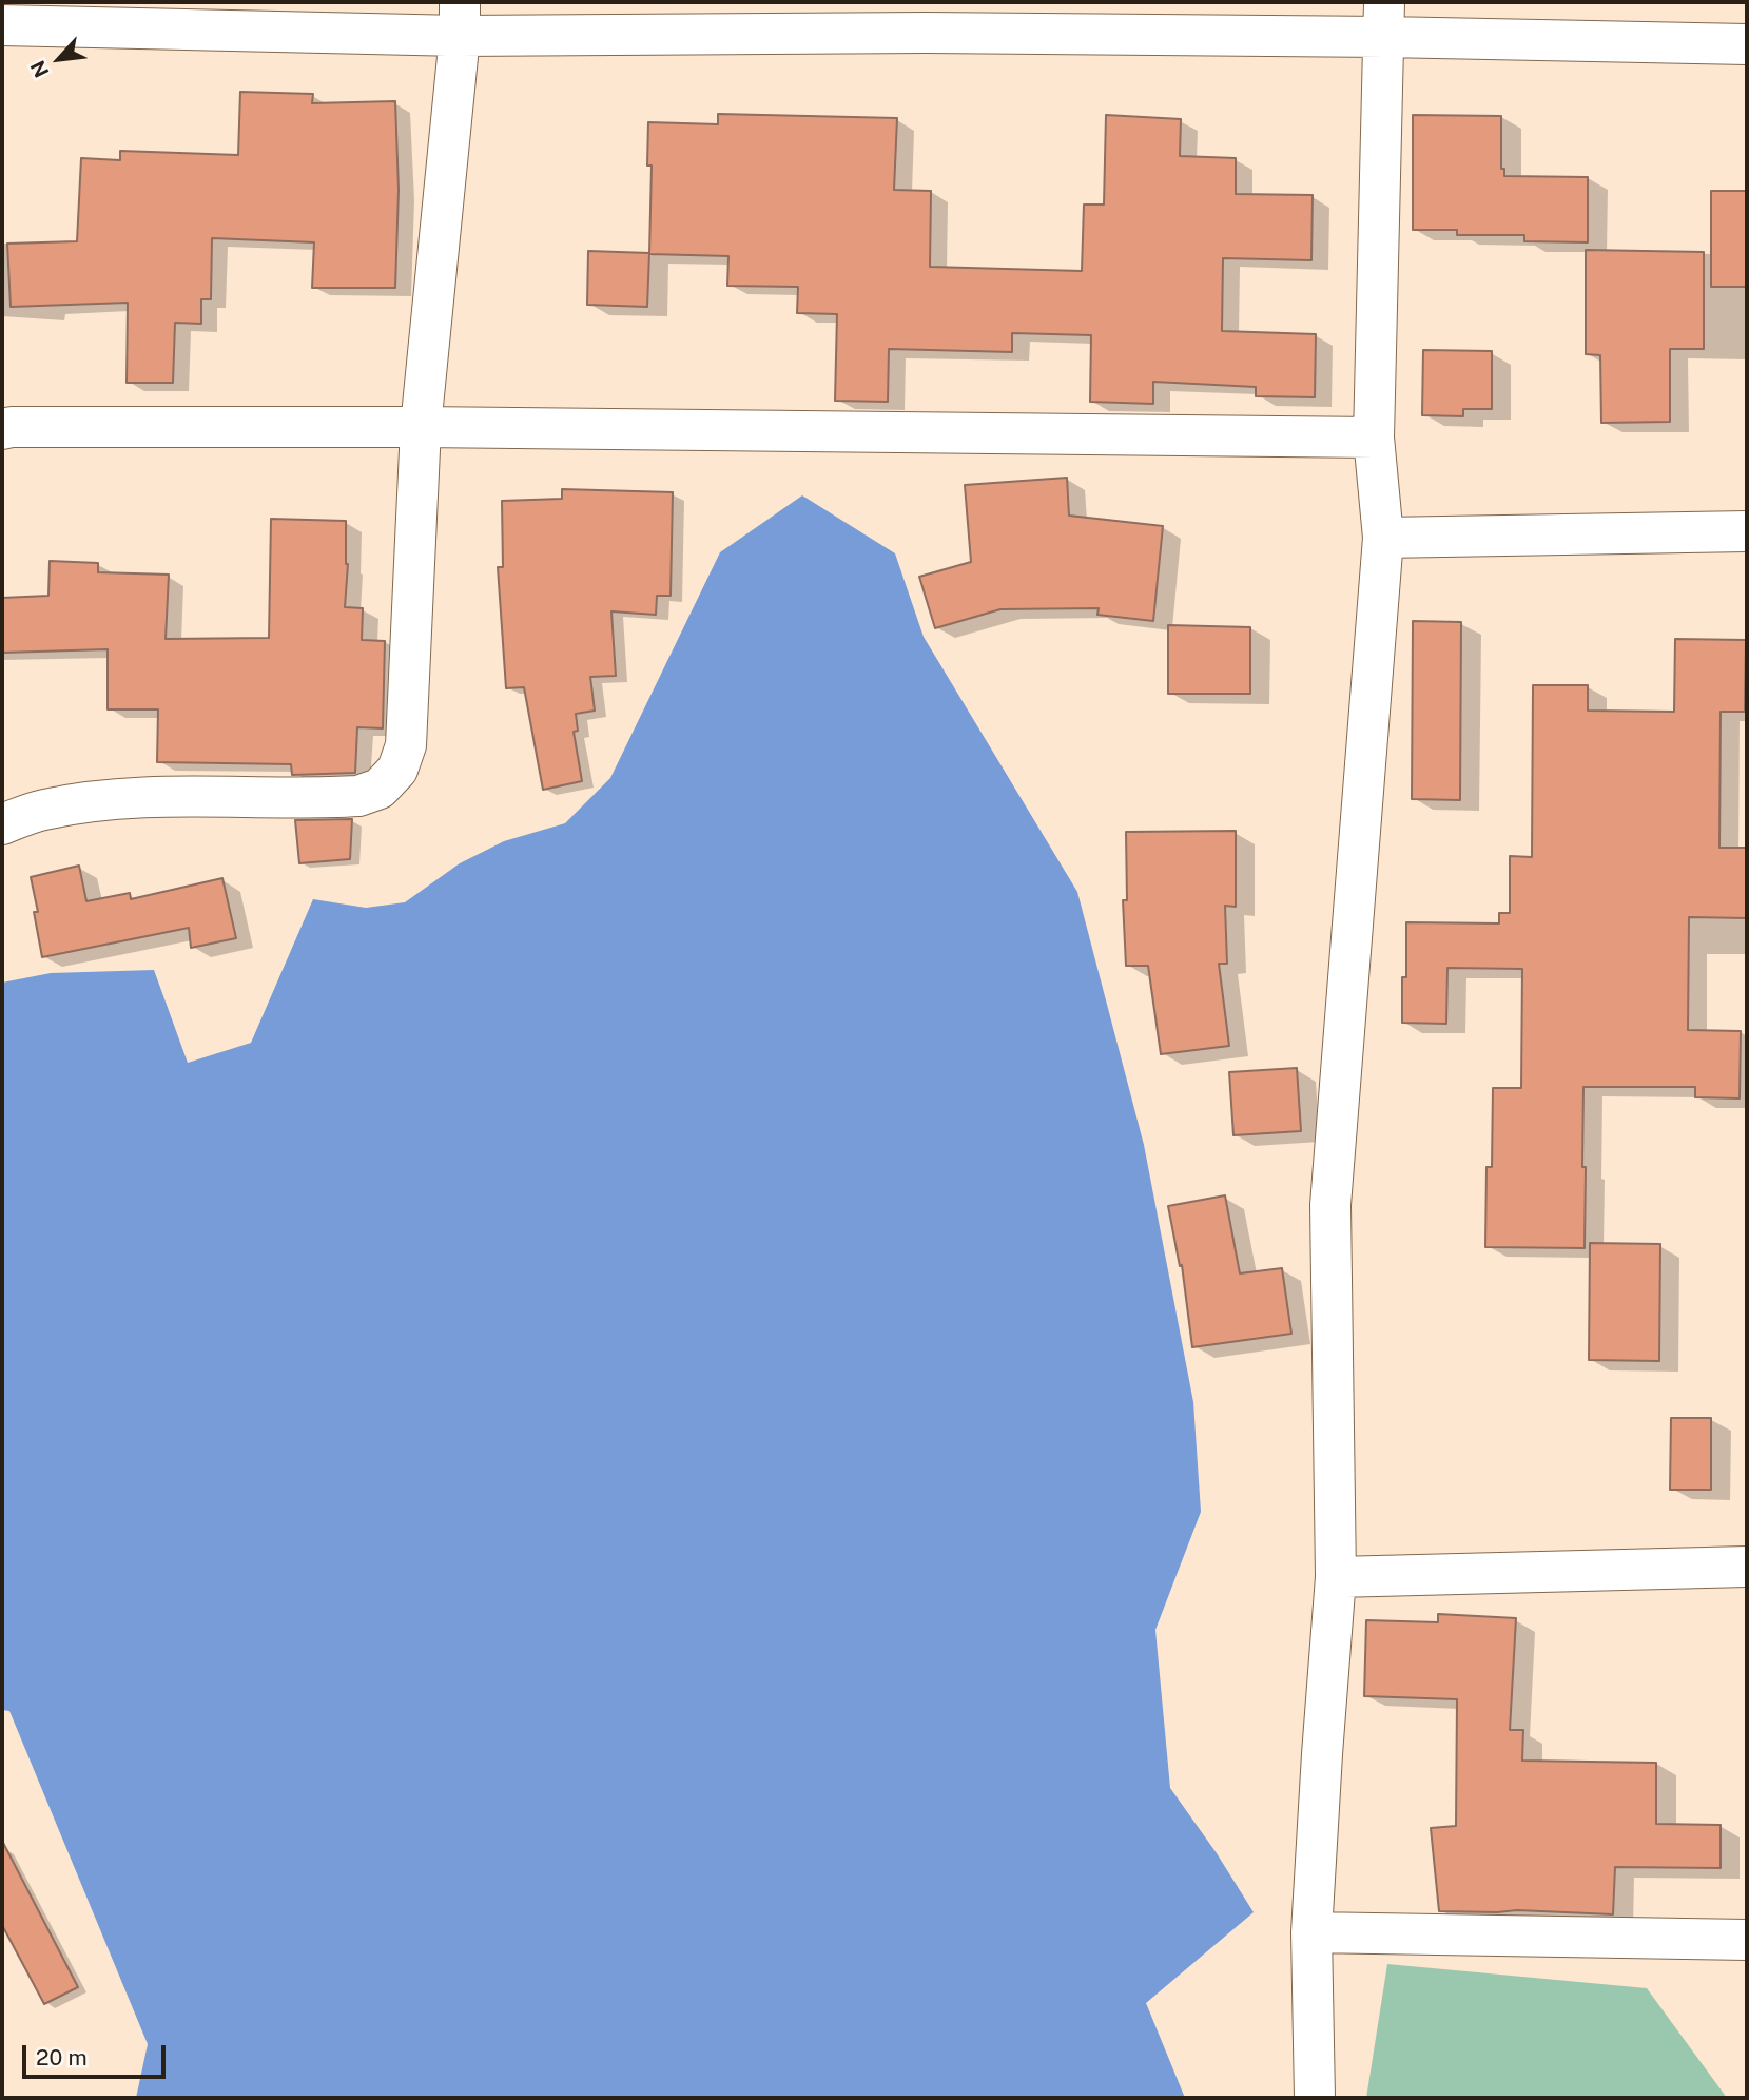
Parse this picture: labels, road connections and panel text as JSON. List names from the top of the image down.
{
  "scale_bar": "20 m",
  "north": "bottom left"
}
